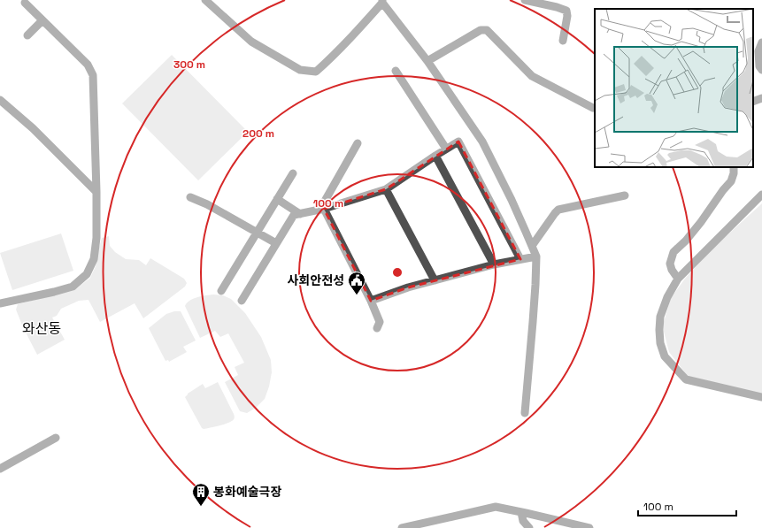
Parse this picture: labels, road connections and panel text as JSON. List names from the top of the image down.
{
  "districts": ["와산동"],
  "places": {
    "public building": ["사회안전성"],
    "building": ["봉화예술극장"]
  },
  "scale_bar": "100 m",
  "rings": ["300 m", "200 m", "100 m"]
}
